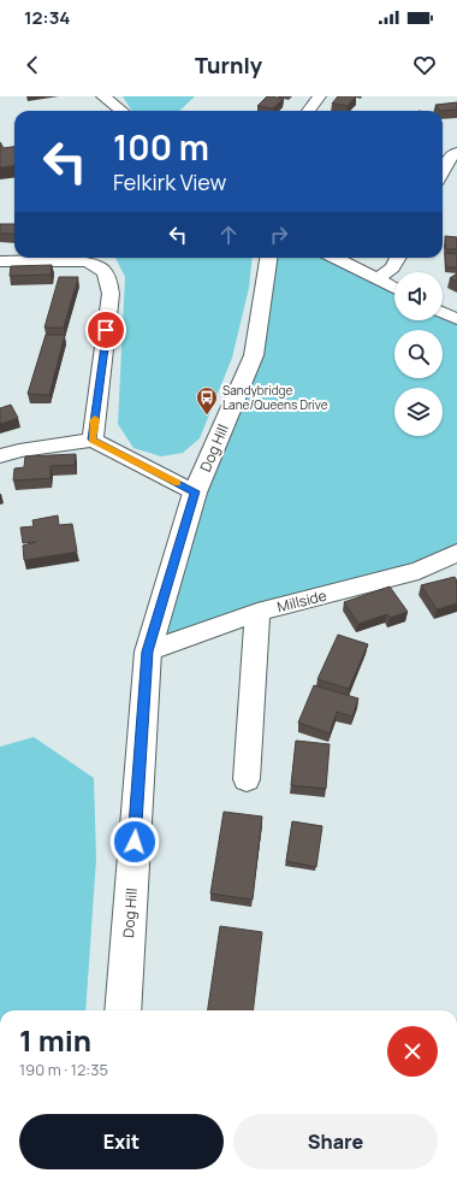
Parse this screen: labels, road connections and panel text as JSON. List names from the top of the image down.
{
  "streets": {
    "street": ["Dog Hill", "Millside"]
  },
  "crossings": [
    ["Dog Hill", "Millside"]
  ],
  "places": {
    "bus stop": ["Sandybridge Lane/Queens Drive"]
  },
  "page": {
    "status": "12:34",
    "header": "Turnly",
    "turn": ["100 m", "Felkirk View"],
    "heading": ["1 min", "190 m · 12:35"],
    "buttons": ["Exit", "Share"]
  }
}
